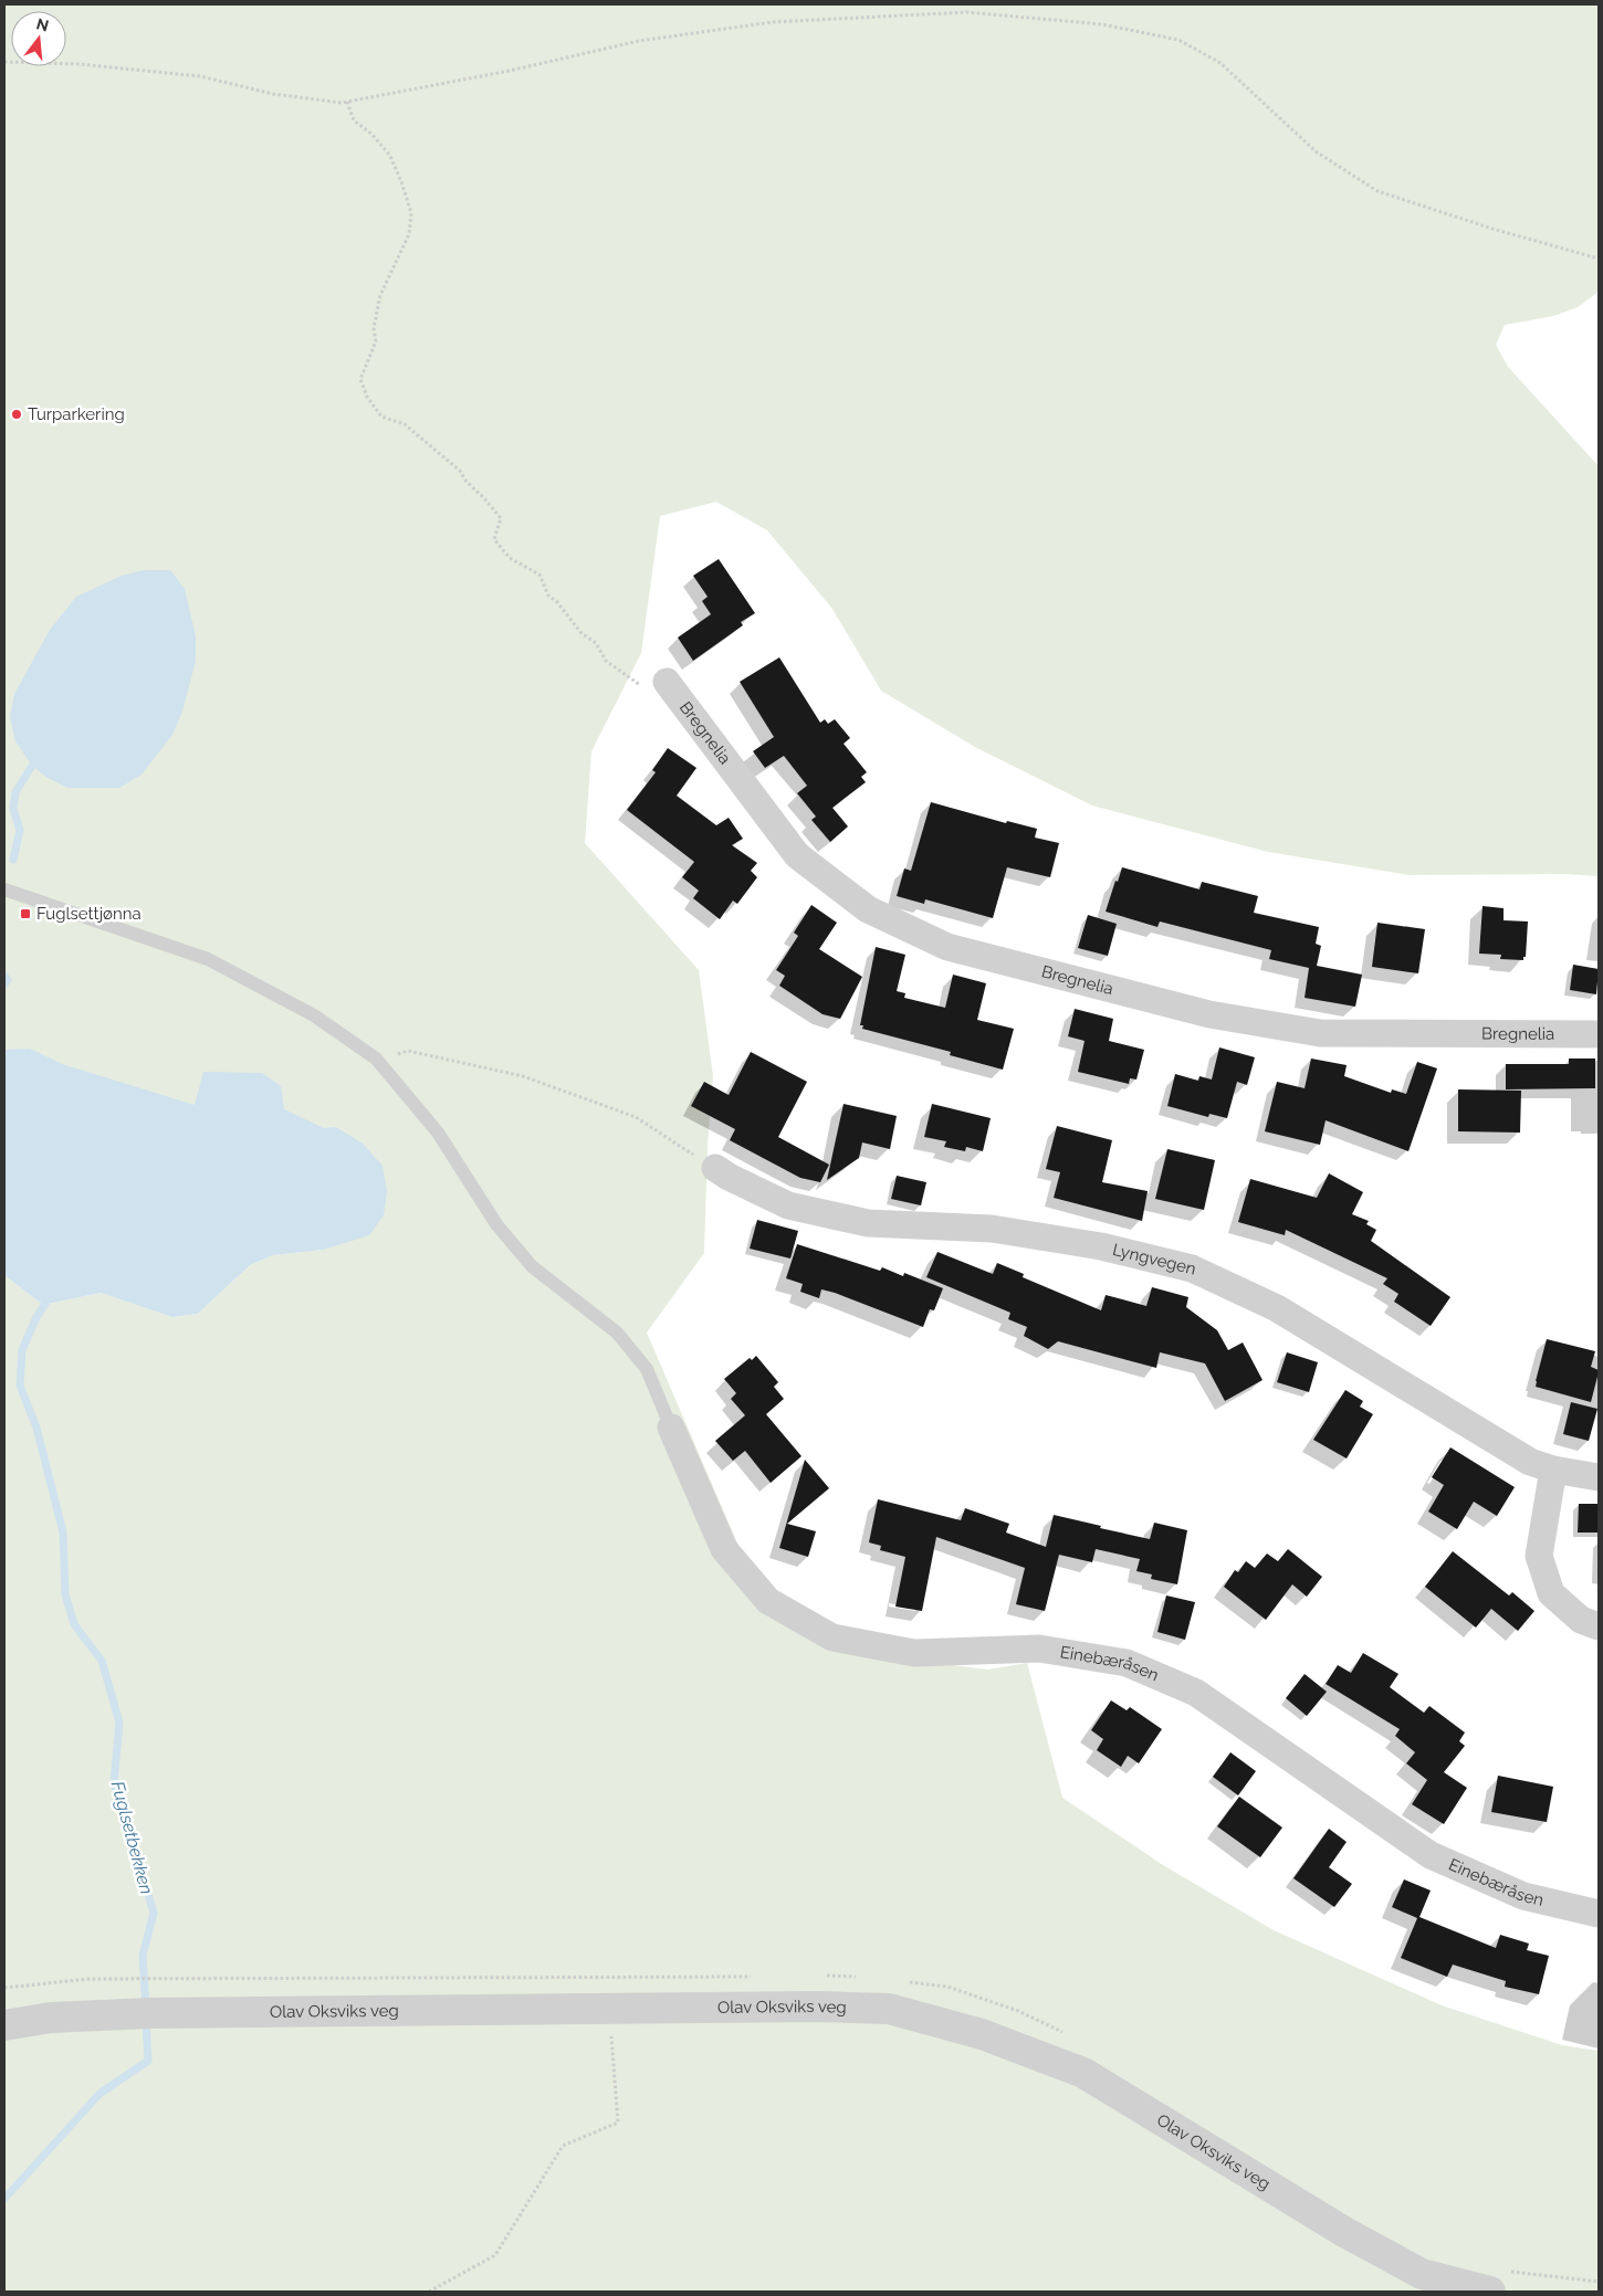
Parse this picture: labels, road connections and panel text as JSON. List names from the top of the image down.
{
  "streets": {
    "street": [
      "Bregnelia",
      "Lyngvegen",
      "Einebæråsen",
      "Olav Oksviks veg"
    ]
  },
  "water": ["Fuglsetbekken"],
  "places": {
    "other": ["Turparkering"],
    "transit": ["Fuglsettjønna"]
  },
  "north": "top"
}
